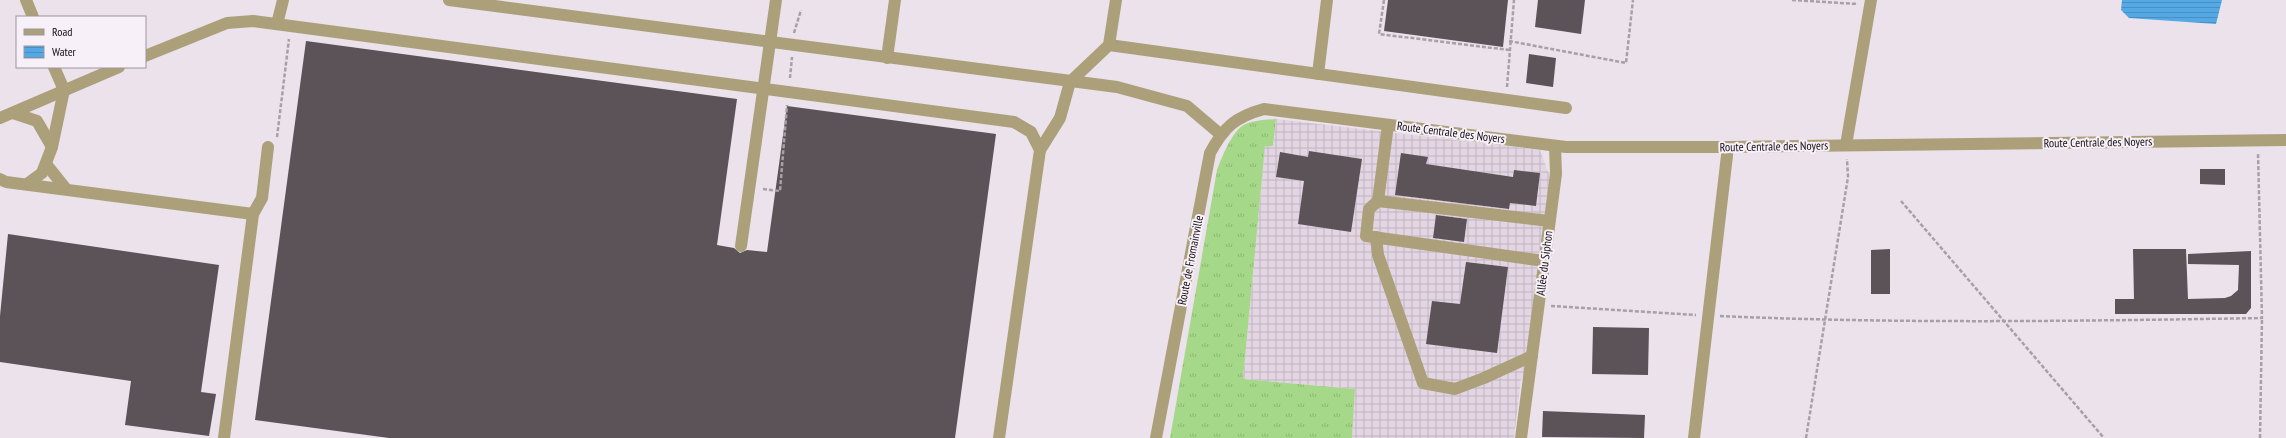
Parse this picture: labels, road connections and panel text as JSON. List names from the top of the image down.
{
  "streets": {
    "street": ["Route Centrale des Noyers", "Route de Fromainville", "Allée du Siphon"]
  },
  "crossings": [
    ["Route Centrale des Noyers", "Route de Fromainville"],
    ["Route Centrale des Noyers", "Allée du Siphon"]
  ],
  "legend": ["Road", "Water"]
}
